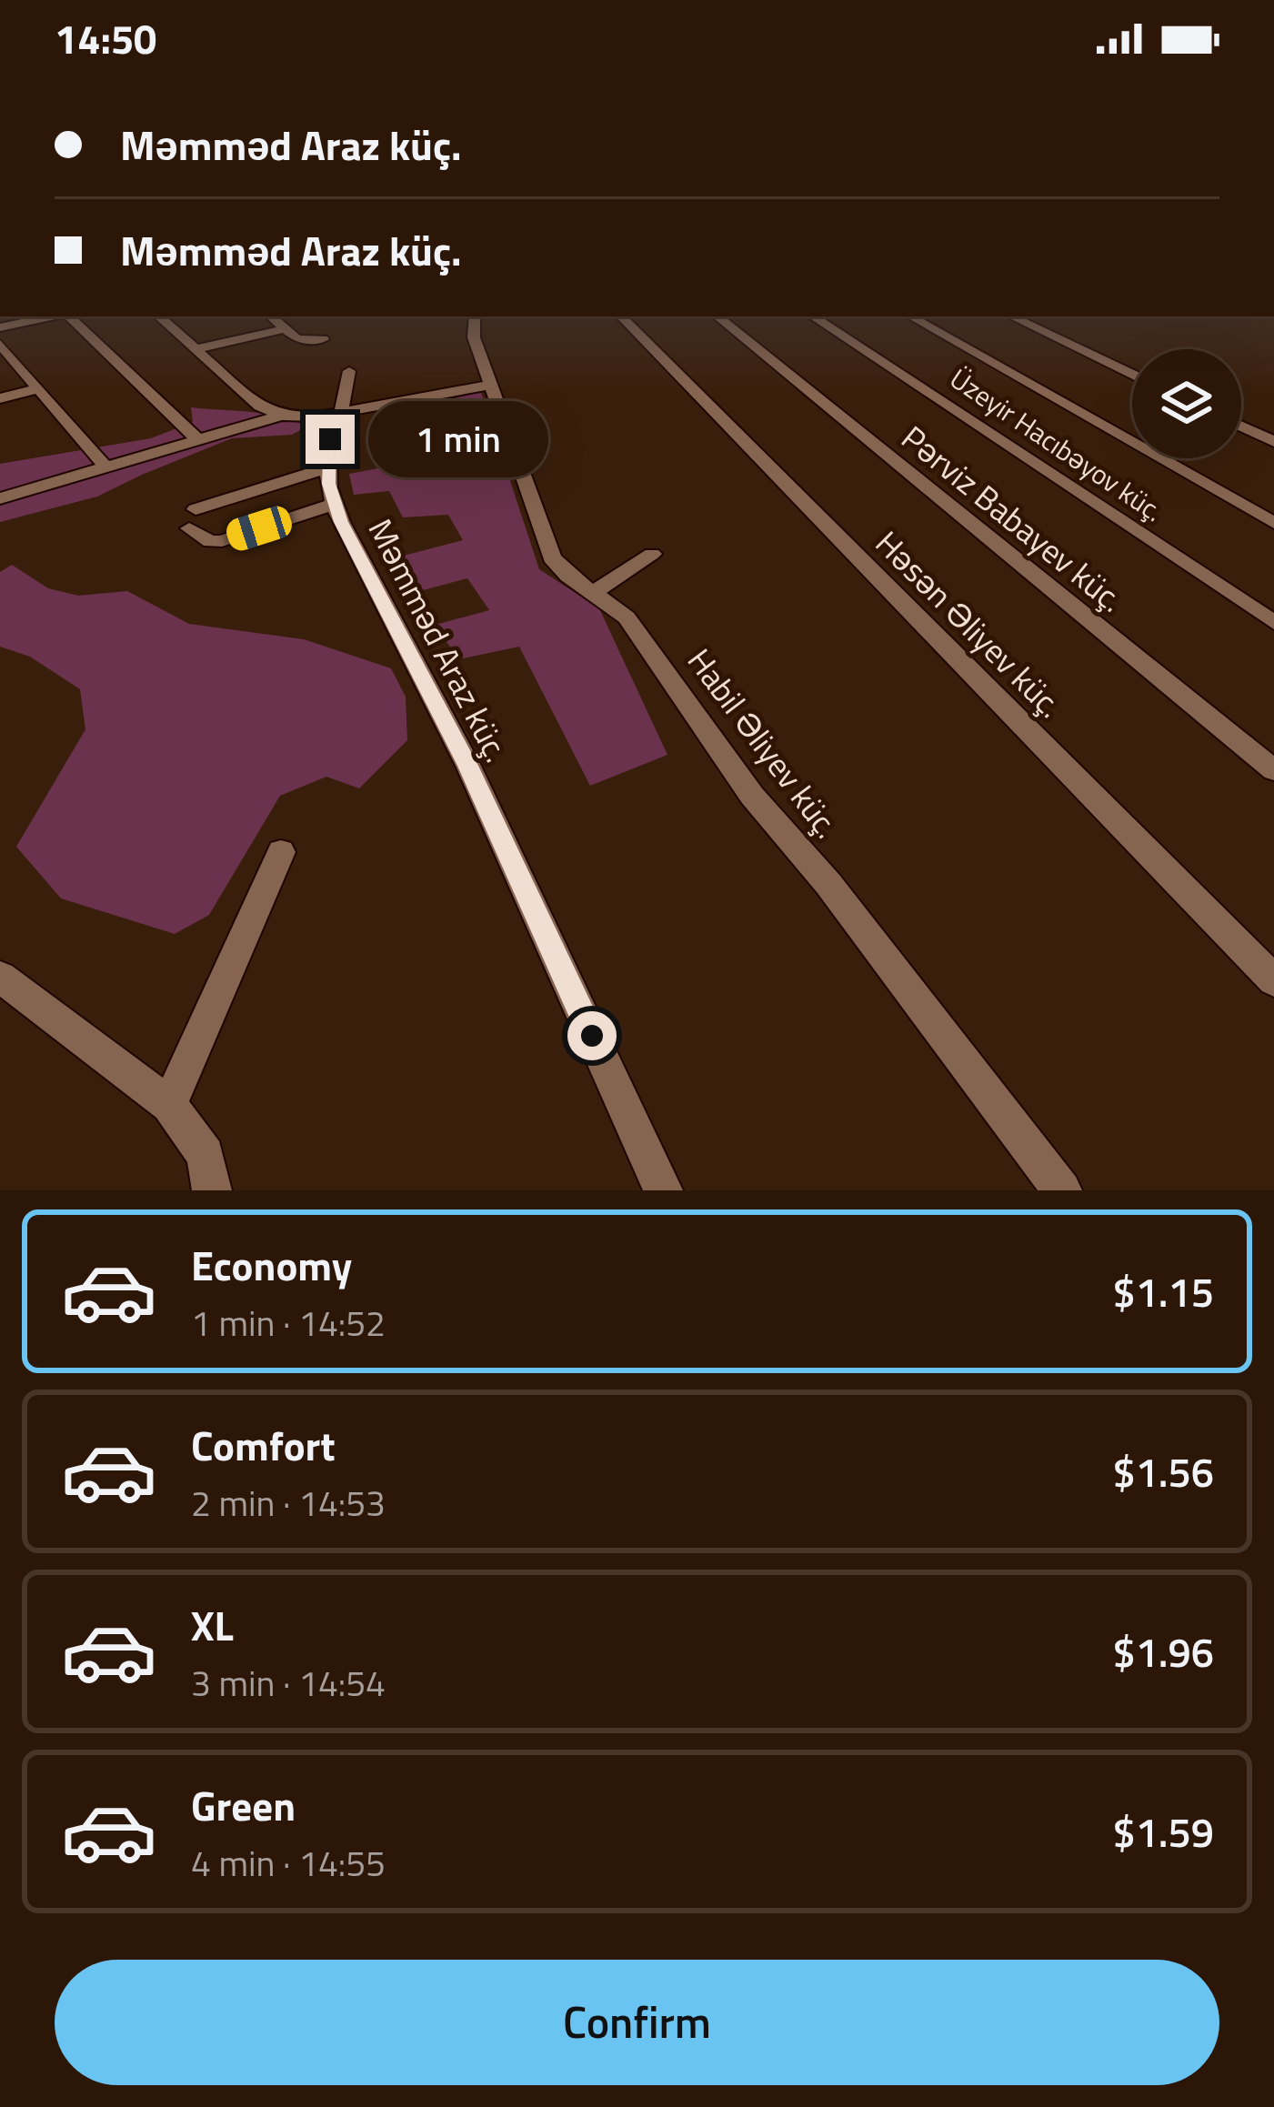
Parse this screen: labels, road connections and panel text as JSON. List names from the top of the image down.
{
  "streets": {
    "street": [
      "Üzeyir Hacıbəyov küç.",
      "Pərviz Babayev küç.",
      "Həsən Əliyev küç.",
      "Məmməd Araz küç.",
      "Habil Əliyev küç."
    ]
  },
  "page": {
    "status": "14:50",
    "banner": ["Məmməd Araz küç.", "Məmməd Araz küç."],
    "bubble": "1 min",
    "list": [
      {
        "name": "Economy",
        "note": "1 min · 14:52",
        "value": "$1.15"
      },
      {
        "name": "Comfort",
        "note": "2 min · 14:53",
        "value": "$1.56"
      },
      {
        "name": "XL",
        "note": "3 min · 14:54",
        "value": "$1.96"
      },
      {
        "name": "Green",
        "note": "4 min · 14:55",
        "value": "$1.59"
      }
    ],
    "buttons": "Confirm"
  }
}
